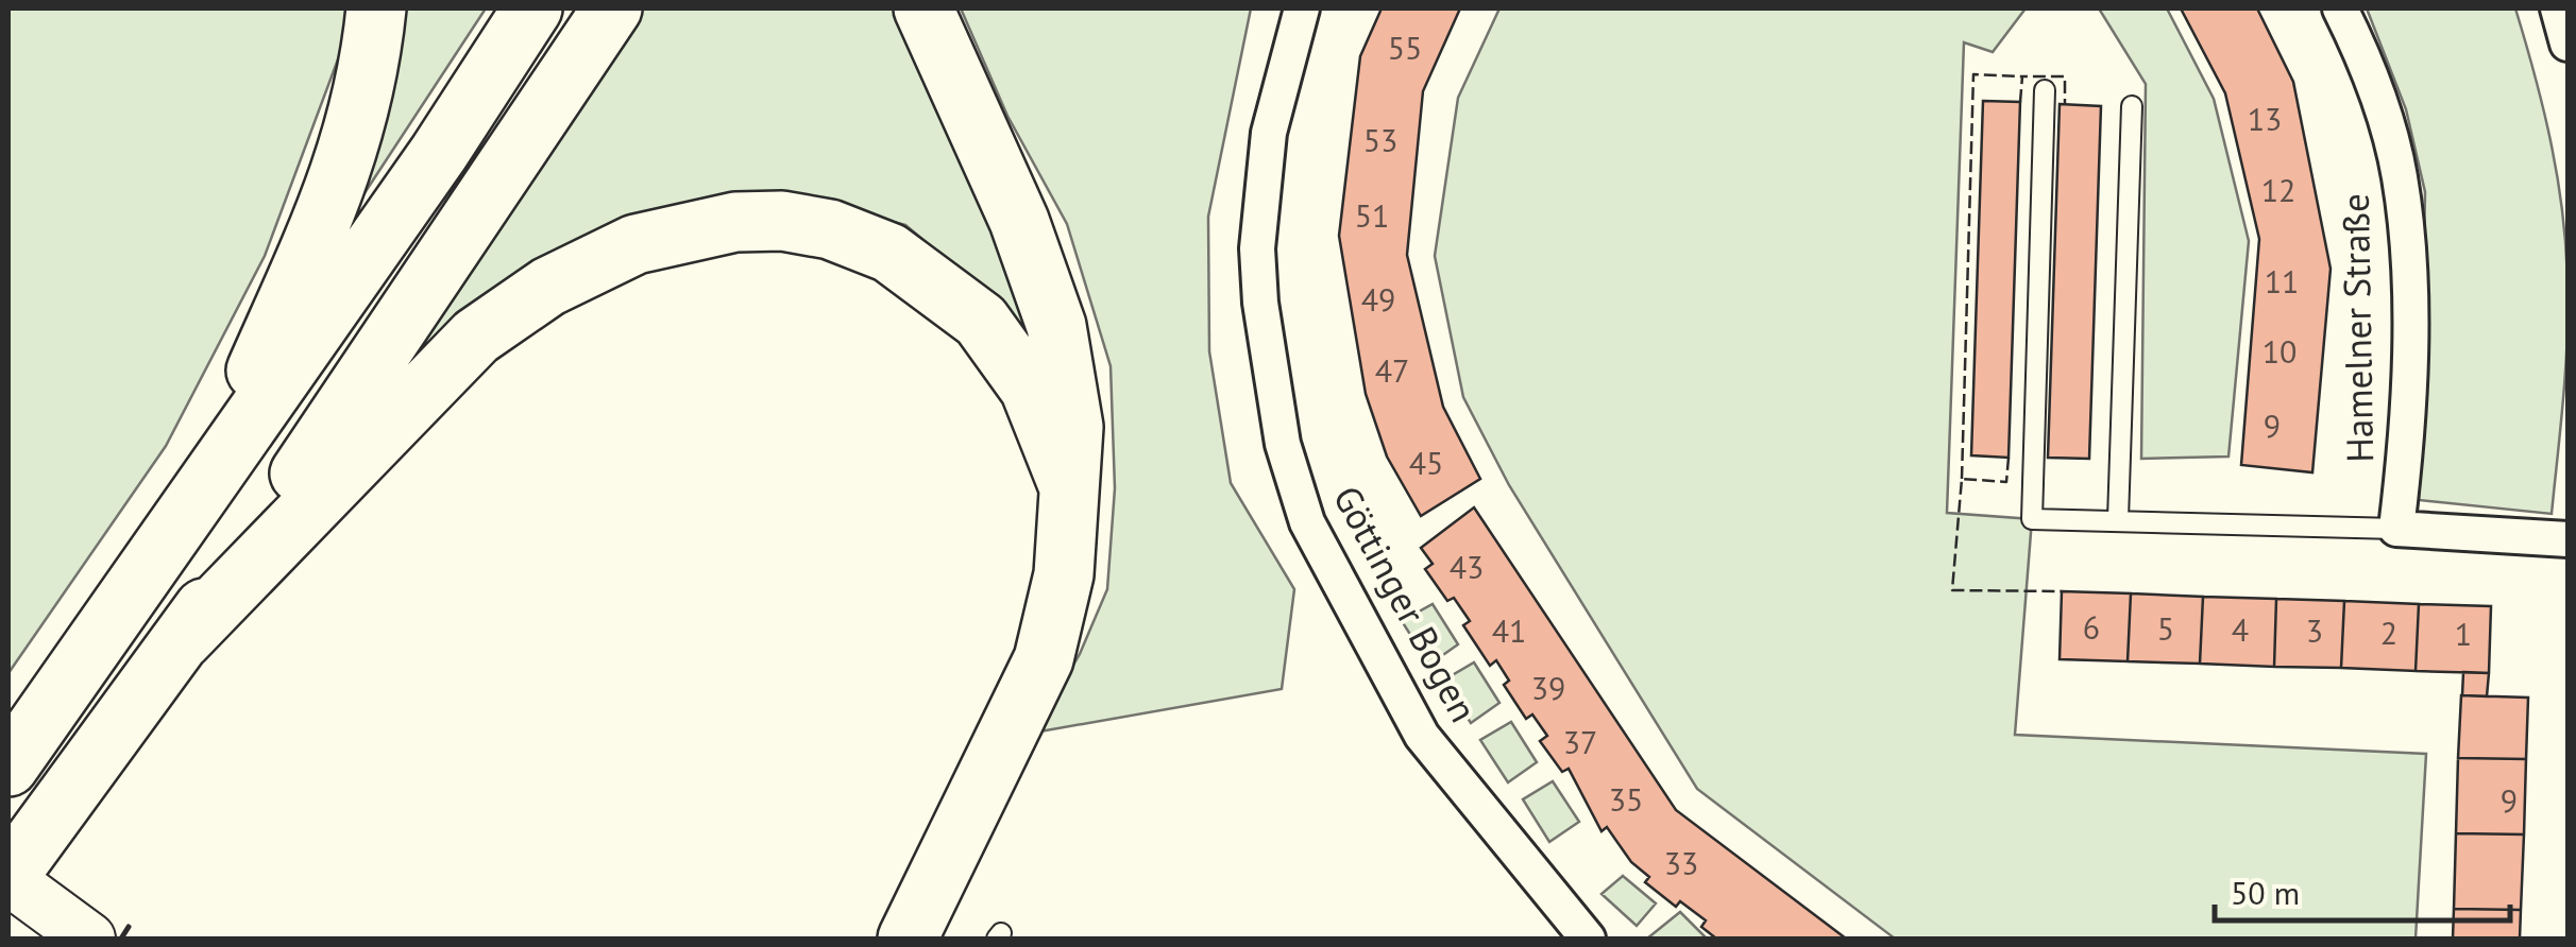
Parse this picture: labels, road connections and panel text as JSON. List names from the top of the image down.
{
  "streets": {
    "street": ["Hamelner Straße", "Göttinger Bogen"]
  },
  "house_numbers": [
    "55",
    "13",
    "53",
    "12",
    "51",
    "11",
    "49",
    "10",
    "47",
    "9",
    "45",
    "43",
    "6",
    "5",
    "4",
    "41",
    "3",
    "2",
    "1",
    "39",
    "37",
    "35",
    "9",
    "33"
  ],
  "scale_bar": "50 m"
}
